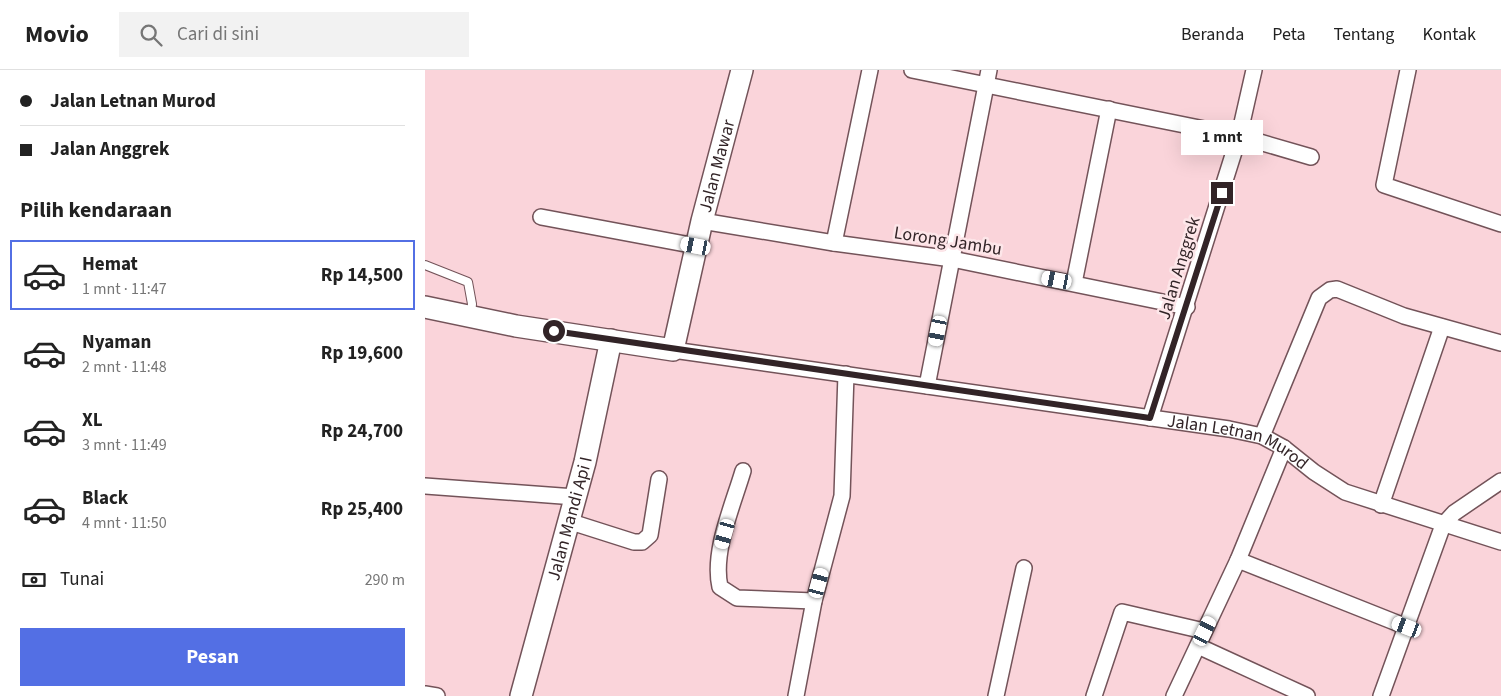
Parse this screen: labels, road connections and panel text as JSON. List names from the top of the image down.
{
  "streets": {
    "street": [
      "Jalan Mawar",
      "Lorong Jambu",
      "Jalan Anggrek",
      "Jalan Letnan Murod",
      "Jalan Mandi Api I"
    ]
  },
  "crossings": [
    ["Jalan Mawar", "Lorong Jambu"],
    ["Jalan Mawar", "Jalan Letnan Murod"],
    ["Lorong Jambu", "Jalan Anggrek"],
    ["Jalan Anggrek", "Jalan Letnan Murod"],
    ["Jalan Letnan Murod", "Jalan Mandi Api I"]
  ],
  "page": {
    "header": "Movio",
    "search": "Cari di sini",
    "nav": [
      "Beranda",
      "Peta",
      "Tentang",
      "Kontak"
    ],
    "banner": ["Jalan Letnan Murod", "Jalan Anggrek"],
    "bubble": "1 mnt",
    "heading": "Pilih kendaraan",
    "list": [
      {
        "name": "Hemat",
        "note": "1 mnt · 11:47",
        "value": "Rp 14,500"
      },
      {
        "name": "Nyaman",
        "note": "2 mnt · 11:48",
        "value": "Rp 19,600"
      },
      {
        "name": "XL",
        "note": "3 mnt · 11:49",
        "value": "Rp 24,700"
      },
      {
        "name": "Black",
        "note": "4 mnt · 11:50",
        "value": "Rp 25,400"
      }
    ],
    "pay": ["Tunai", "290 m"],
    "buttons": "Pesan"
  }
}
